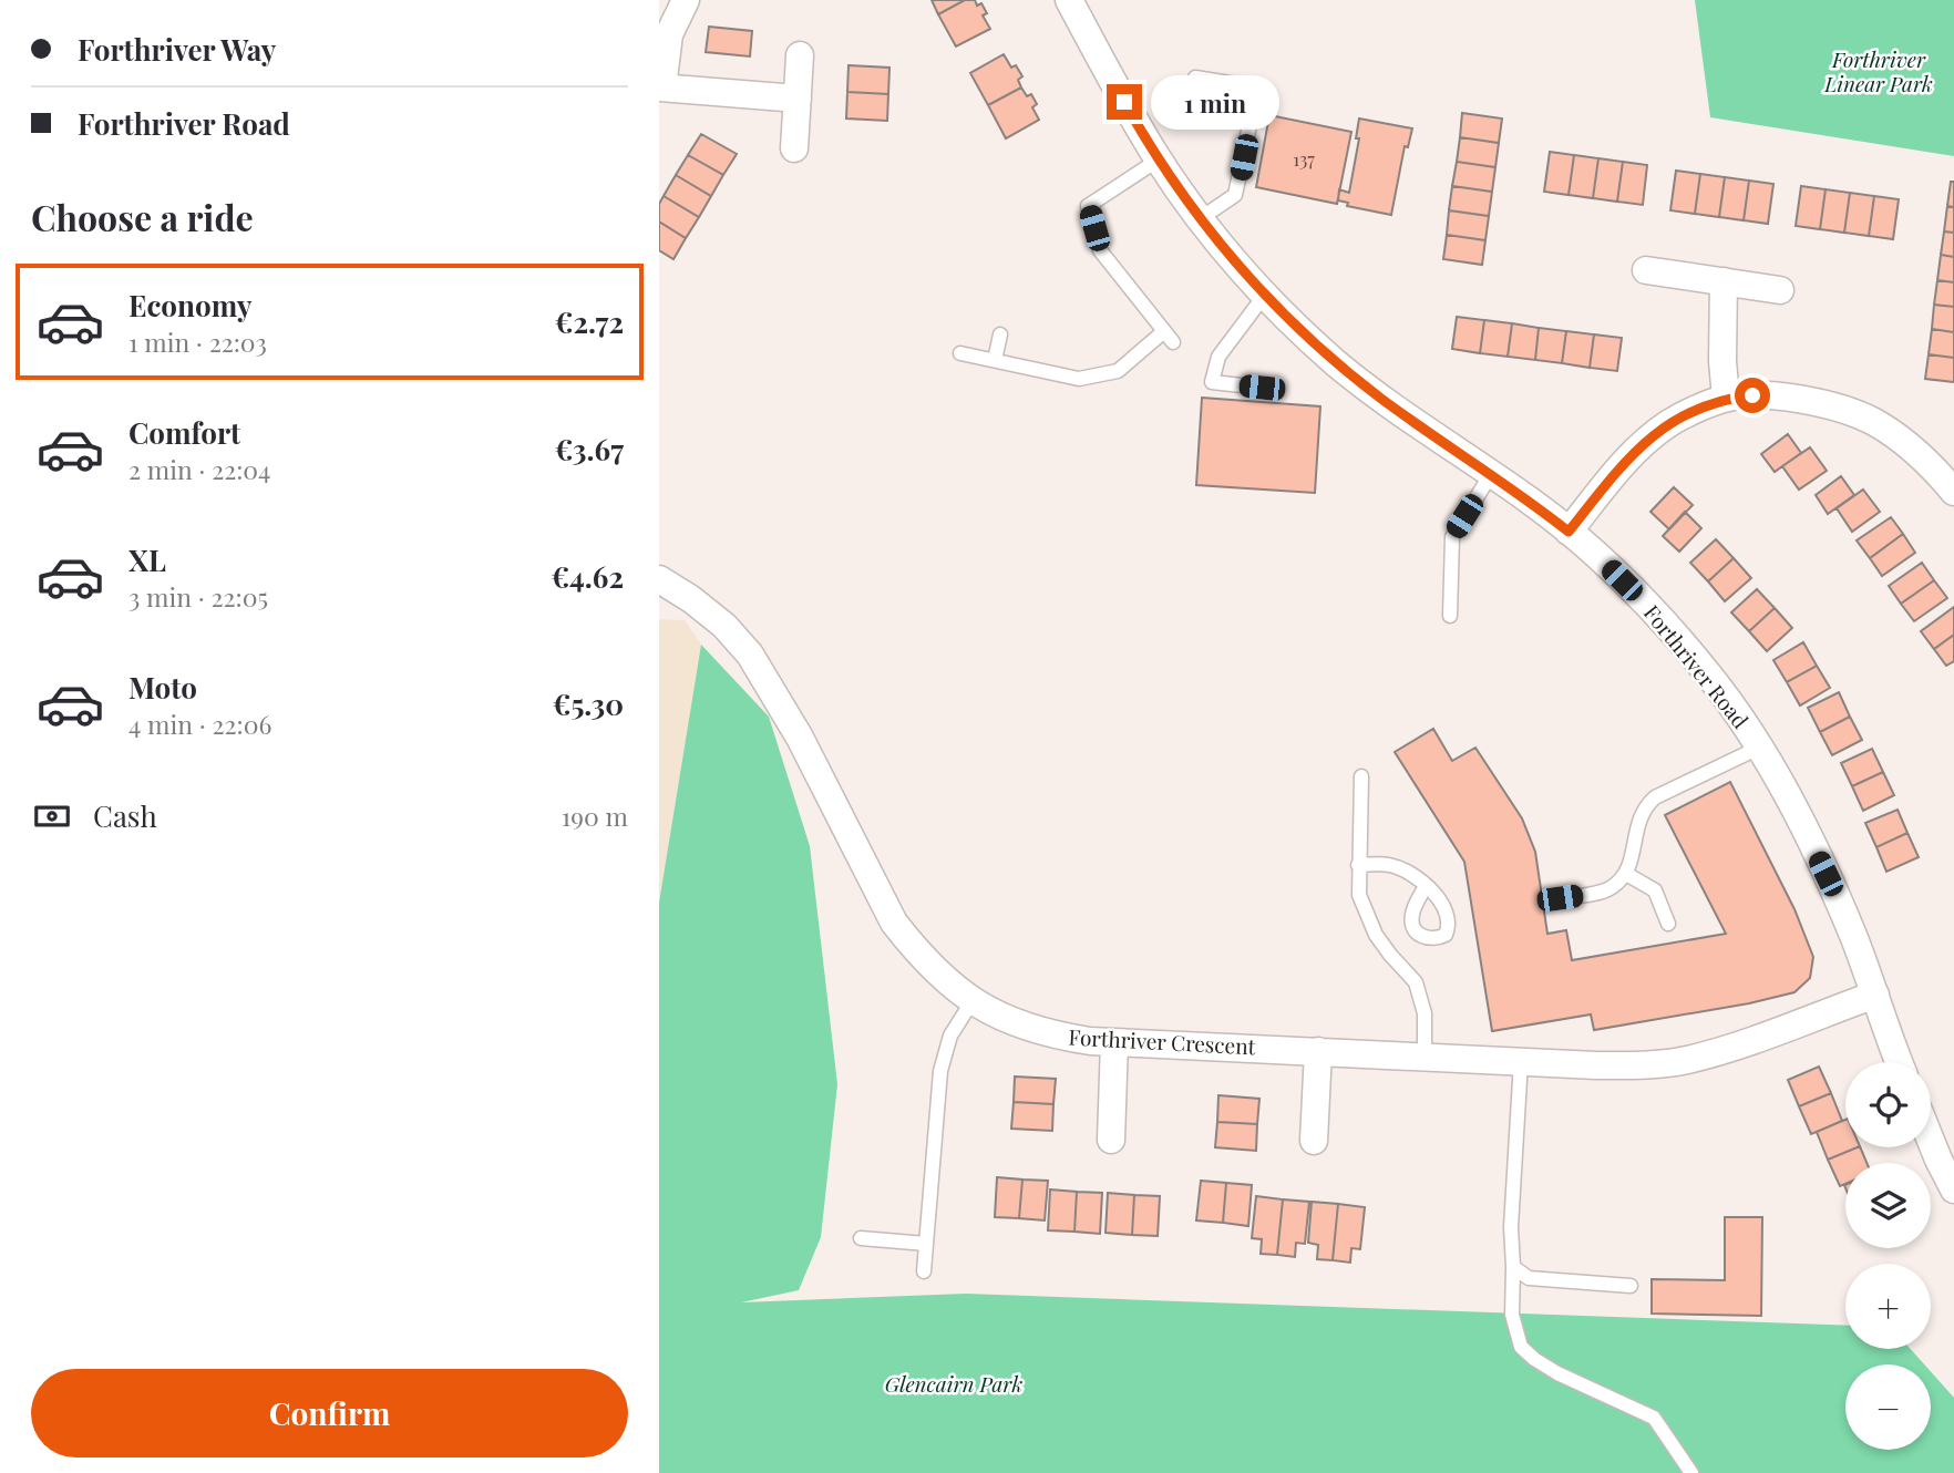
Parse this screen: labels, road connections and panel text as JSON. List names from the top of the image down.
{
  "streets": {
    "street": ["Forthriver Road", "Forthriver Crescent"]
  },
  "crossings": [
    ["Forthriver Road", "Forthriver Crescent"]
  ],
  "parks": ["Forthriver Linear Park", "Glencairn Park"],
  "house_numbers": ["137"],
  "page": {
    "banner": ["Forthriver Way", "Forthriver Road"],
    "bubble": "1 min",
    "heading": "Choose a ride",
    "list": [
      {
        "name": "Economy",
        "note": "1 min · 22:03",
        "value": "€2.72"
      },
      {
        "name": "Comfort",
        "note": "2 min · 22:04",
        "value": "€3.67"
      },
      {
        "name": "XL",
        "note": "3 min · 22:05",
        "value": "€4.62"
      },
      {
        "name": "Moto",
        "note": "4 min · 22:06",
        "value": "€5.30"
      }
    ],
    "pay": ["Cash", "190 m"],
    "map_buttons": ["+", "−"],
    "buttons": "Confirm"
  }
}
